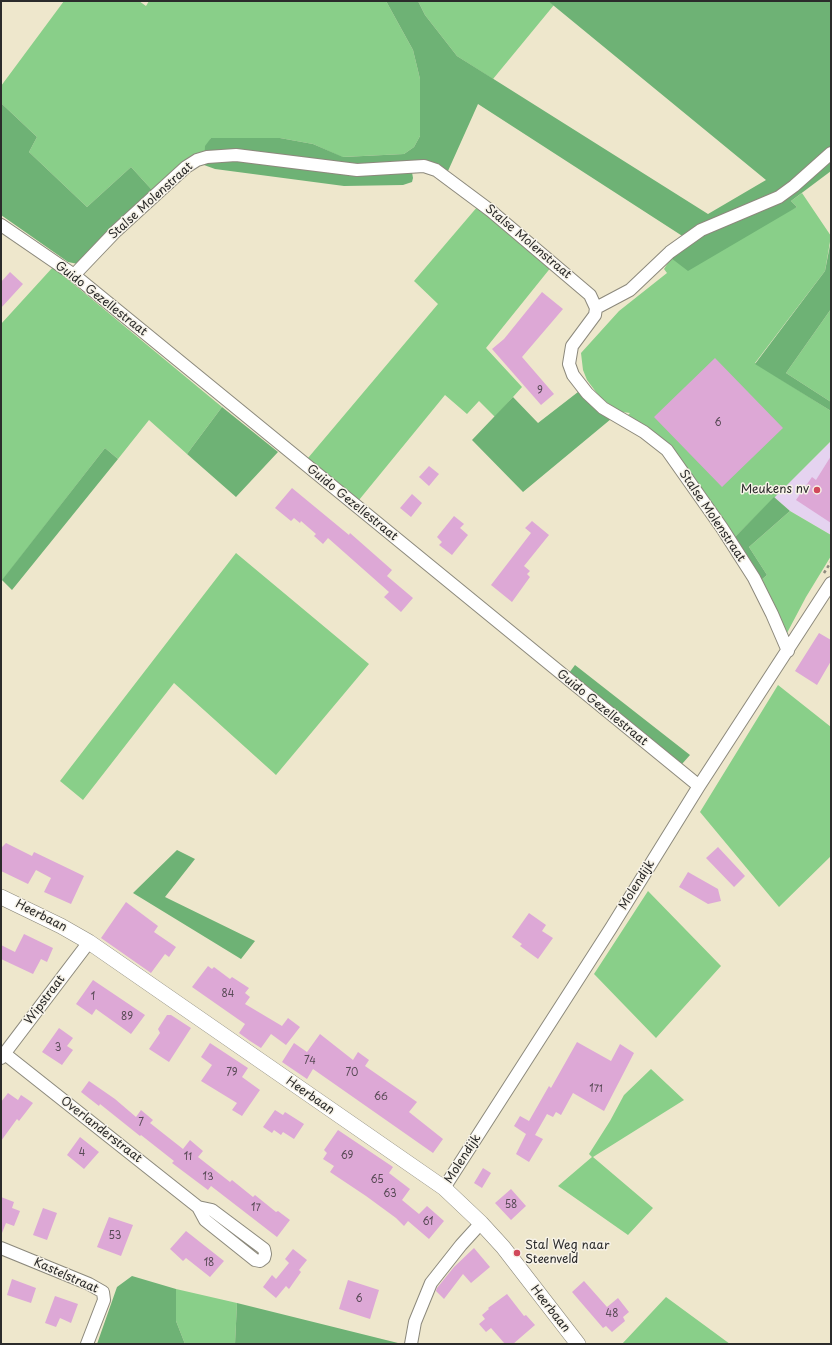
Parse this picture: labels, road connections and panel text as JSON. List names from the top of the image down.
{
  "streets": {
    "street": [
      "Stalse Molenstraat",
      "Guido Gezellestraat",
      "Molendijk",
      "Heerbaan",
      "Wipstraat",
      "Overlanderstraat",
      "Kastelstraat"
    ]
  },
  "crossings": [
    ["Stalse Molenstraat", "Guido Gezellestraat"],
    ["Stalse Molenstraat", "Molendijk"],
    ["Guido Gezellestraat", "Molendijk"],
    ["Molendijk", "Heerbaan"],
    ["Heerbaan", "Wipstraat"],
    ["Wipstraat", "Overlanderstraat"]
  ],
  "places": ["Meukens nv", "Stal Weg naar Steenveld"],
  "house_numbers": [
    "9",
    "6",
    "84",
    "1",
    "89",
    "3",
    "74",
    "79",
    "70",
    "171",
    "66",
    "7",
    "4",
    "69",
    "11",
    "13",
    "65",
    "63",
    "58",
    "17",
    "61",
    "53",
    "18",
    "6",
    "48"
  ]
}
